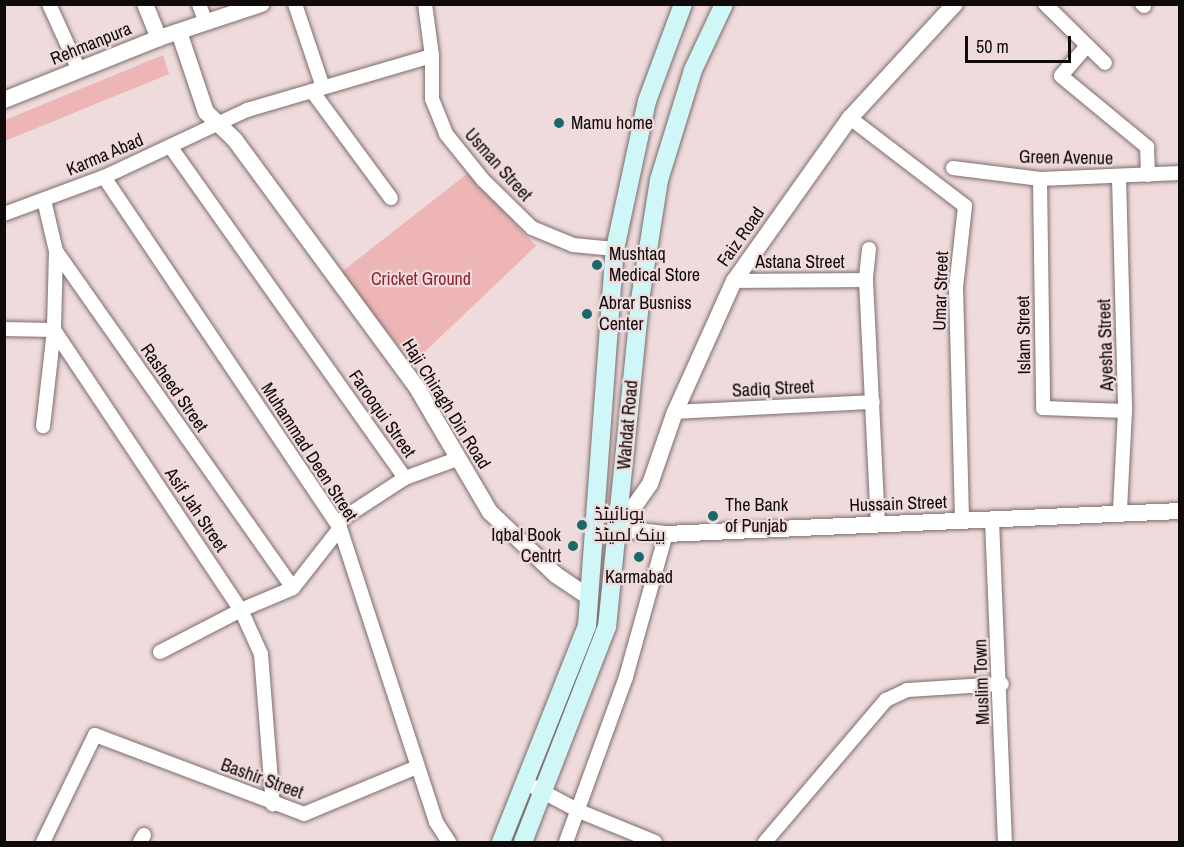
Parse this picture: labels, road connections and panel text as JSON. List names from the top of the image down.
{
  "streets": {
    "main road": ["Wahdat Road"],
    "street": [
      "Rehmanpura",
      "Karma Abad",
      "Green Avenue",
      "Usman Street",
      "Faiz Road",
      "Astana Street",
      "Umar Street",
      "Islam Street",
      "Ayesha Street",
      "Rasheed Street",
      "Sadiq Street",
      "Haji Chiragh Din Road",
      "Farooqui Street",
      "Muhammad Deen Street",
      "Hussain Street",
      "Asif Jah Street",
      "Muslim Town",
      "Bashir Street"
    ]
  },
  "crossings": [
    ["Rehmanpura", "Haji Chiragh Din Road"],
    ["Karma Abad", "Usman Street"],
    ["Karma Abad", "Rasheed Street"],
    ["Karma Abad", "Haji Chiragh Din Road"],
    ["Karma Abad", "Farooqui Street"],
    ["Karma Abad", "Muhammad Deen Street"],
    ["Green Avenue", "Islam Street"],
    ["Green Avenue", "Ayesha Street"],
    ["Usman Street", "Wahdat Road"],
    ["Faiz Road", "Astana Street"],
    ["Faiz Road", "Umar Street"],
    ["Faiz Road", "Sadiq Street"],
    ["Faiz Road", "Wahdat Road"],
    ["Faiz Road", "Hussain Street"],
    ["Umar Street", "Hussain Street"],
    ["Islam Street", "Ayesha Street"],
    ["Ayesha Street", "Hussain Street"],
    ["Rasheed Street", "Farooqui Street"],
    ["Haji Chiragh Din Road", "Wahdat Road"],
    ["Farooqui Street", "Muhammad Deen Street"],
    ["Farooqui Street", "Asif Jah Street"],
    ["Wahdat Road", "Hussain Street"],
    ["Muhammad Deen Street", "Bashir Street"],
    ["Hussain Street", "Muslim Town"],
    ["Asif Jah Street", "Bashir Street"]
  ],
  "parks": ["Cricket Ground"],
  "places": [
    "Mamu home",
    "Mushtaq Medical Store",
    "Abrar Busniss Center",
    "The Bank of Punjab",
    "یونائیٹڈ بینک لمیٹڈ",
    "Iqbal Book Centrt",
    "Karmabad"
  ],
  "scale_bar": "50 m"
}
